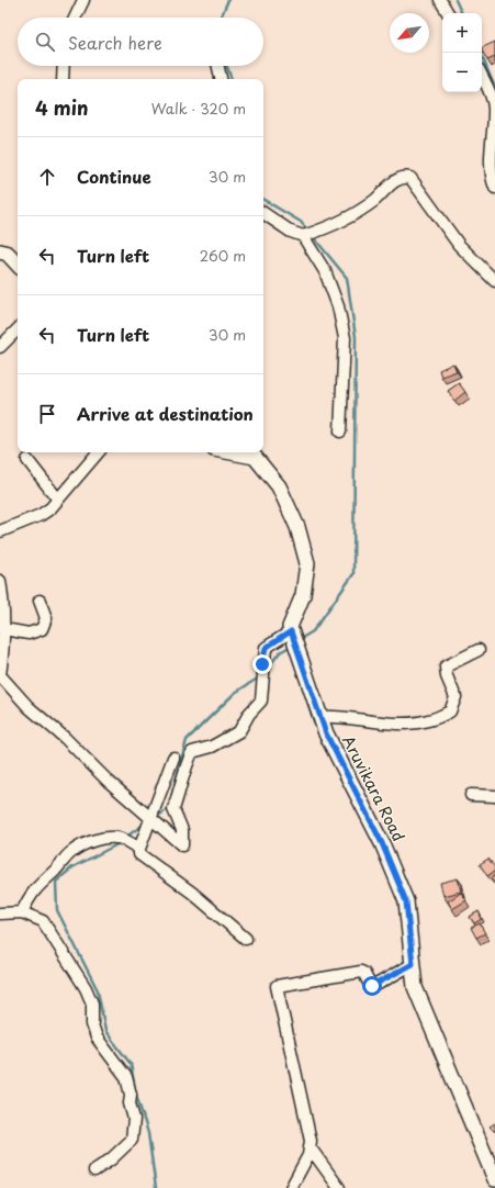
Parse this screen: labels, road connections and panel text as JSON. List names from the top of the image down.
{
  "streets": {
    "main road": ["Aruvikara Road"]
  },
  "north": "bottom left",
  "page": {
    "map_buttons": ["+", "−"],
    "search": "Search here",
    "heading": ["4 min", "Walk · 320 m"],
    "list": [
      ["Continue", "30 m"],
      ["Turn left", "260 m"],
      ["Turn left", "30 m"],
      "Arrive at destination"
    ]
  }
}
